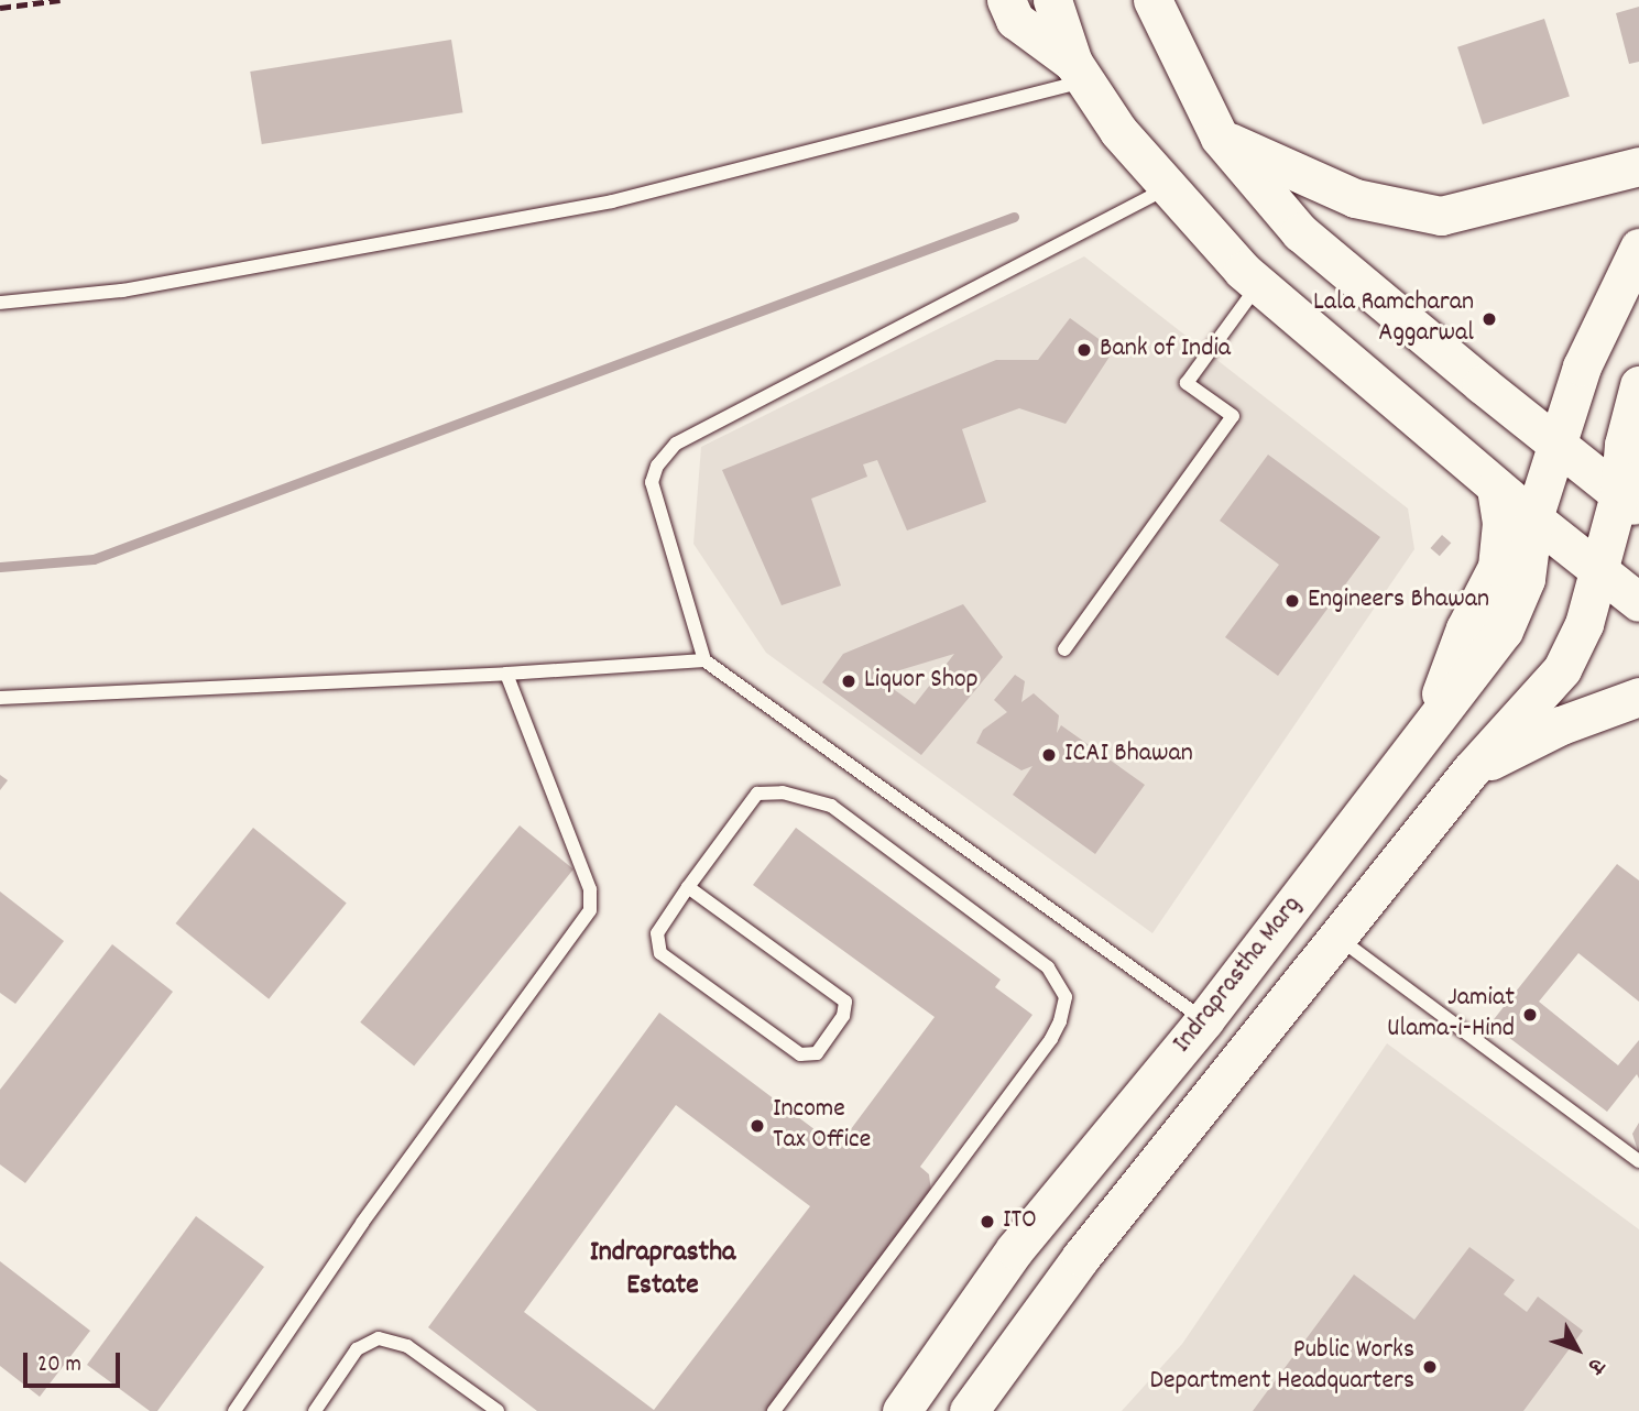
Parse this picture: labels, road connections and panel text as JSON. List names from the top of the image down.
{
  "streets": {
    "main road": ["Indraprastha Marg"]
  },
  "districts": ["Indraprastha Estate"],
  "places": [
    "Lala Ramcharan Aggarwal",
    "Bank of India",
    "Engineers Bhawan",
    "Liquor Shop",
    "ICAI Bhawan",
    "Jamiat Ulama-i-Hind",
    "Income Tax Office",
    "ITO",
    "Public Works Department Headquarters"
  ],
  "scale_bar": "20 m",
  "north": "bottom right"
}
